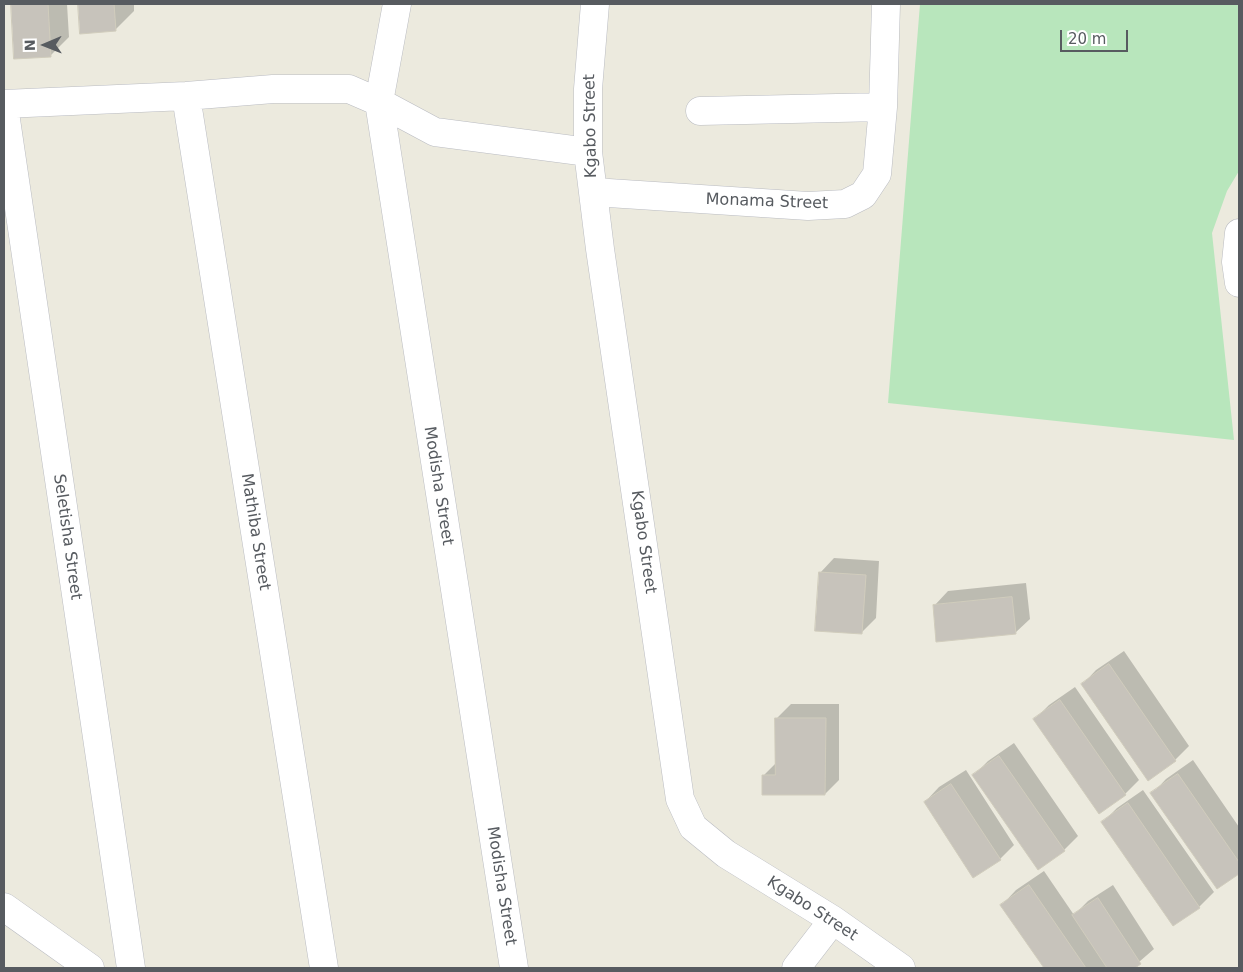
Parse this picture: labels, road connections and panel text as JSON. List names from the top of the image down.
{
  "streets": {
    "street": [
      "Kgabo Street",
      "Monama Street",
      "Modisha Street",
      "Mathiba Street",
      "Seletisha Street"
    ]
  },
  "crossings": [
    ["Kgabo Street", "Monama Street"]
  ],
  "scale_bar": "20 m",
  "north": "left"
}
